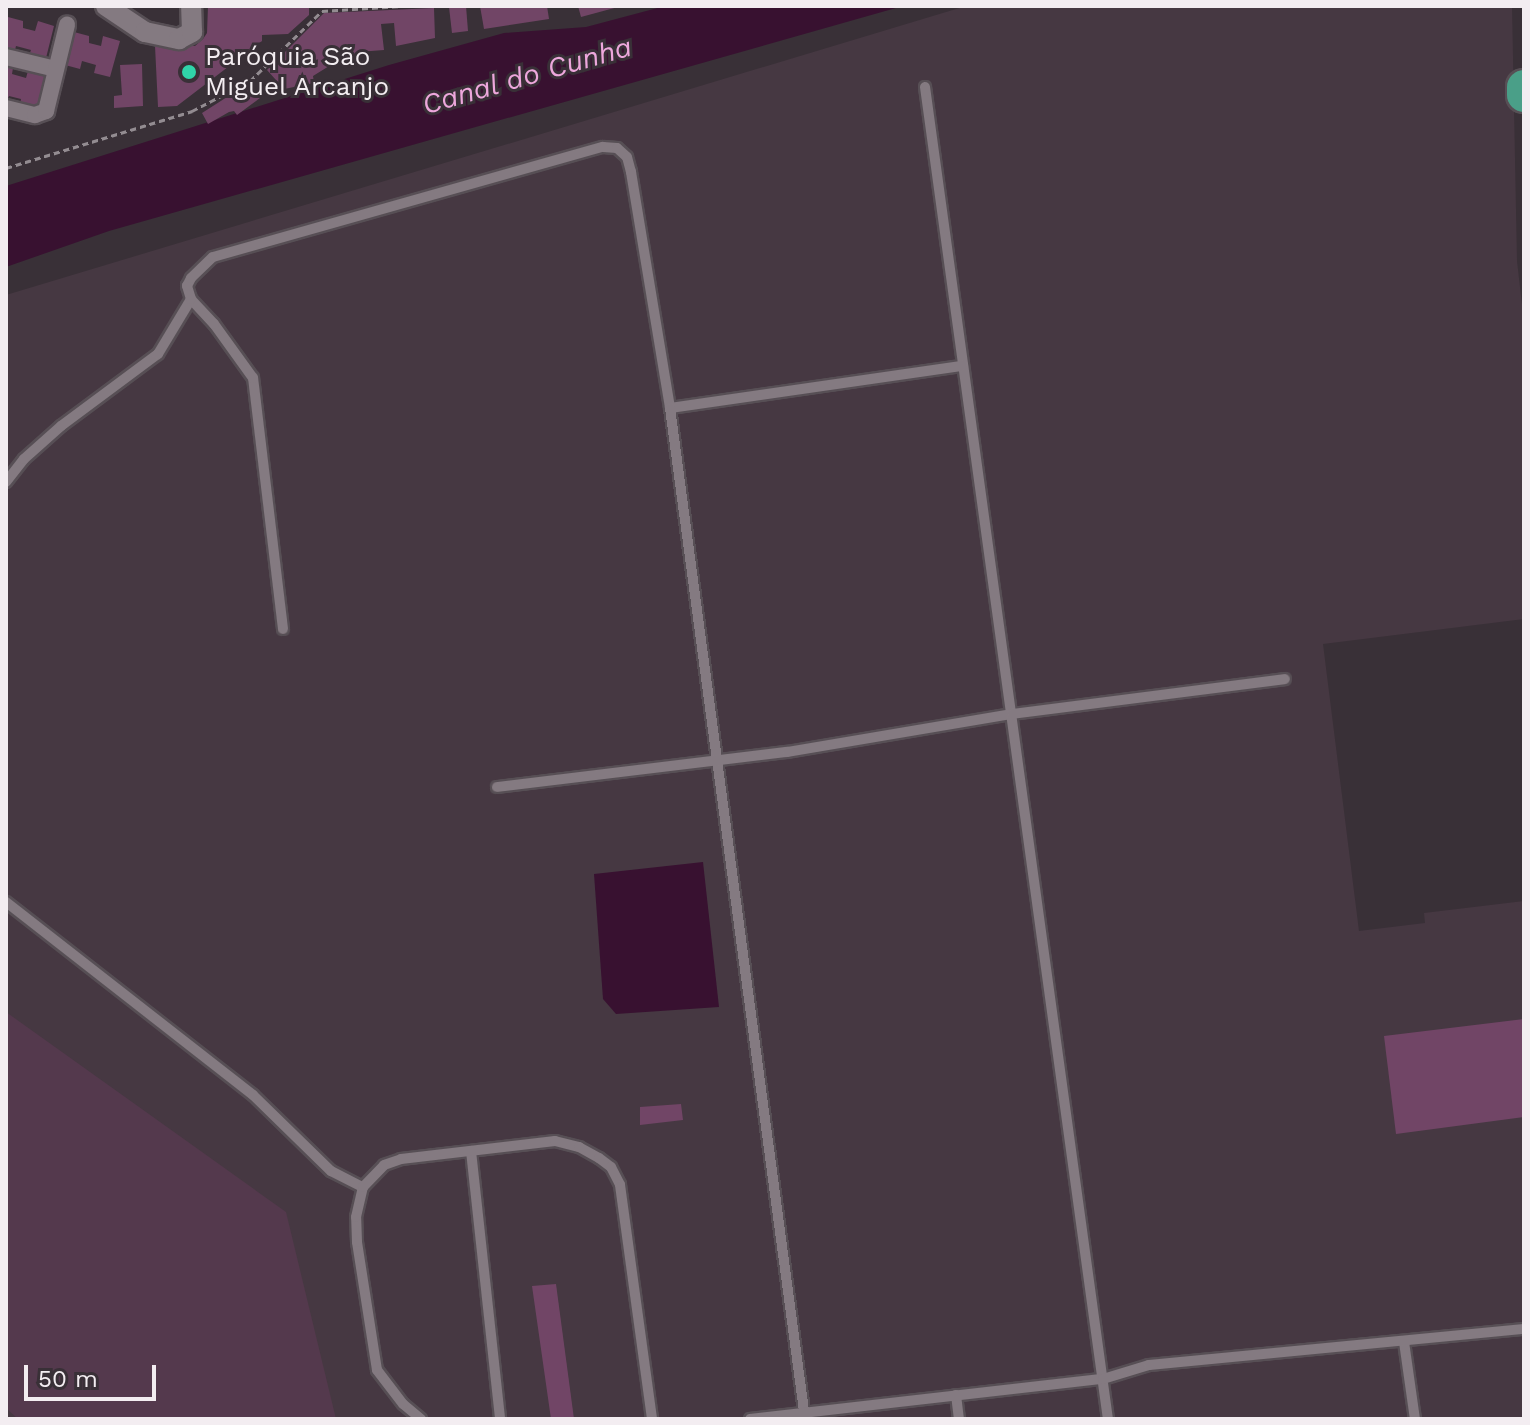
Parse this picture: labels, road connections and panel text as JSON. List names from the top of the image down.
{
  "water": ["Canal do Cunha"],
  "places": ["Paróquia São Miguel Arcanjo"],
  "scale_bar": "50 m"
}
